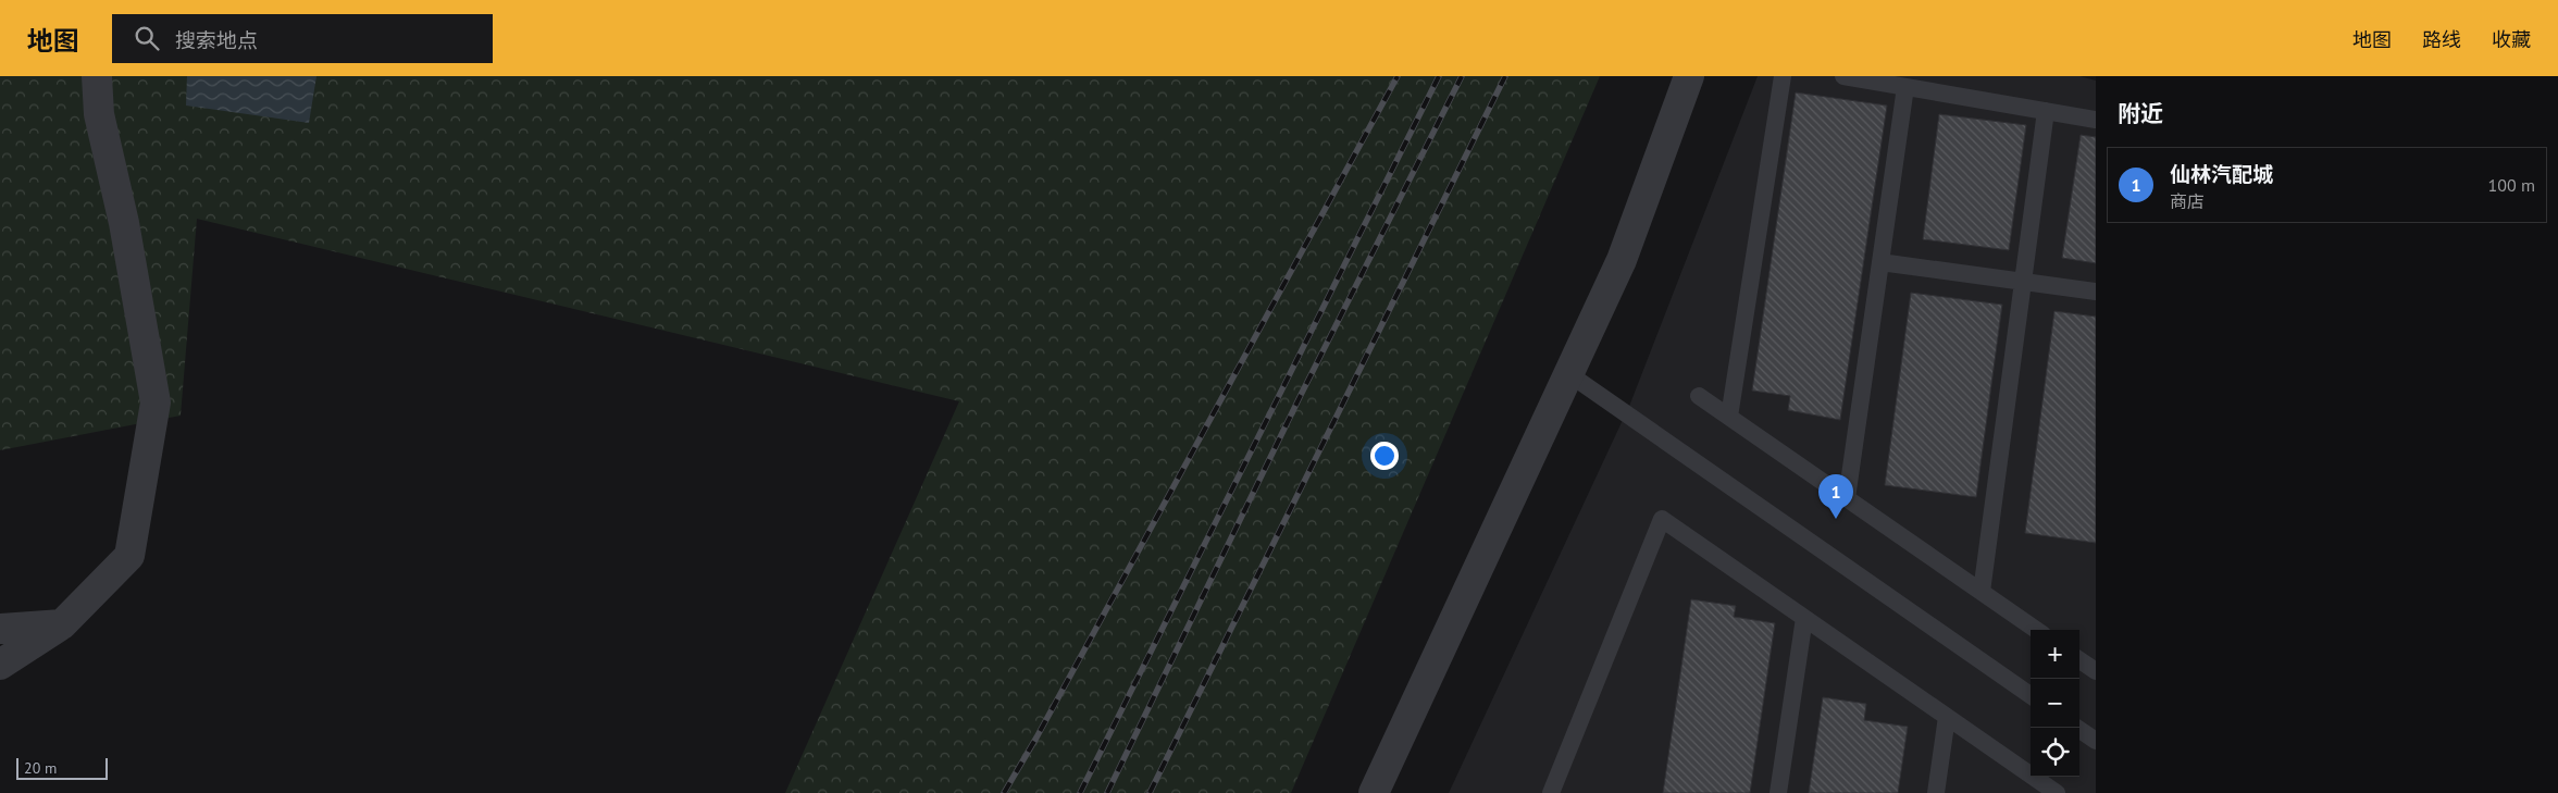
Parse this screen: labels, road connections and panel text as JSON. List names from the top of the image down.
{
  "scale_bar": "20 m",
  "page": {
    "header": "地图",
    "search": "搜索地点",
    "nav": ["地图", "路线", "收藏"],
    "heading": "附近",
    "list": [
      {
        "mark": "1",
        "name": "仙林汽配城",
        "note": "商店",
        "value": "100 m"
      }
    ],
    "pins": "1",
    "map_buttons": ["+", "−"],
    "scale": "20 m"
  }
}
